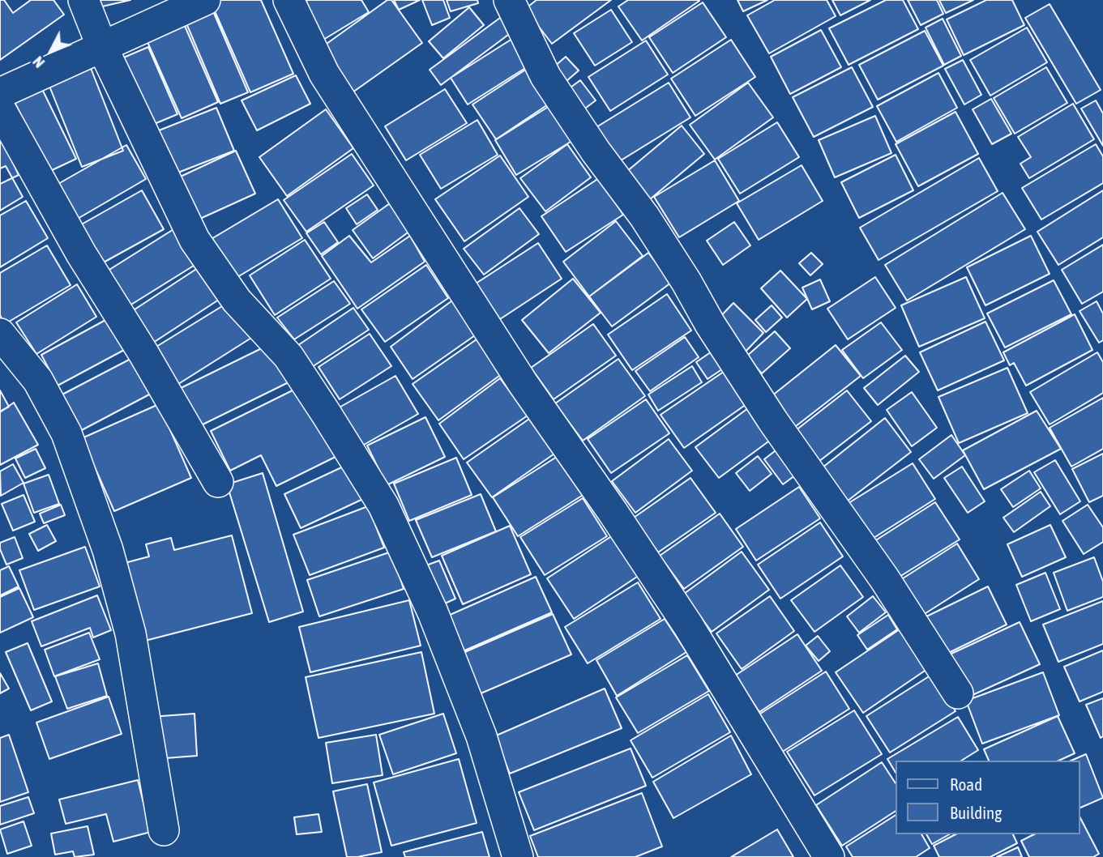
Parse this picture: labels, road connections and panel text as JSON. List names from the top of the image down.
{
  "legend": ["Road", "Building"],
  "north": "bottom left"
}
